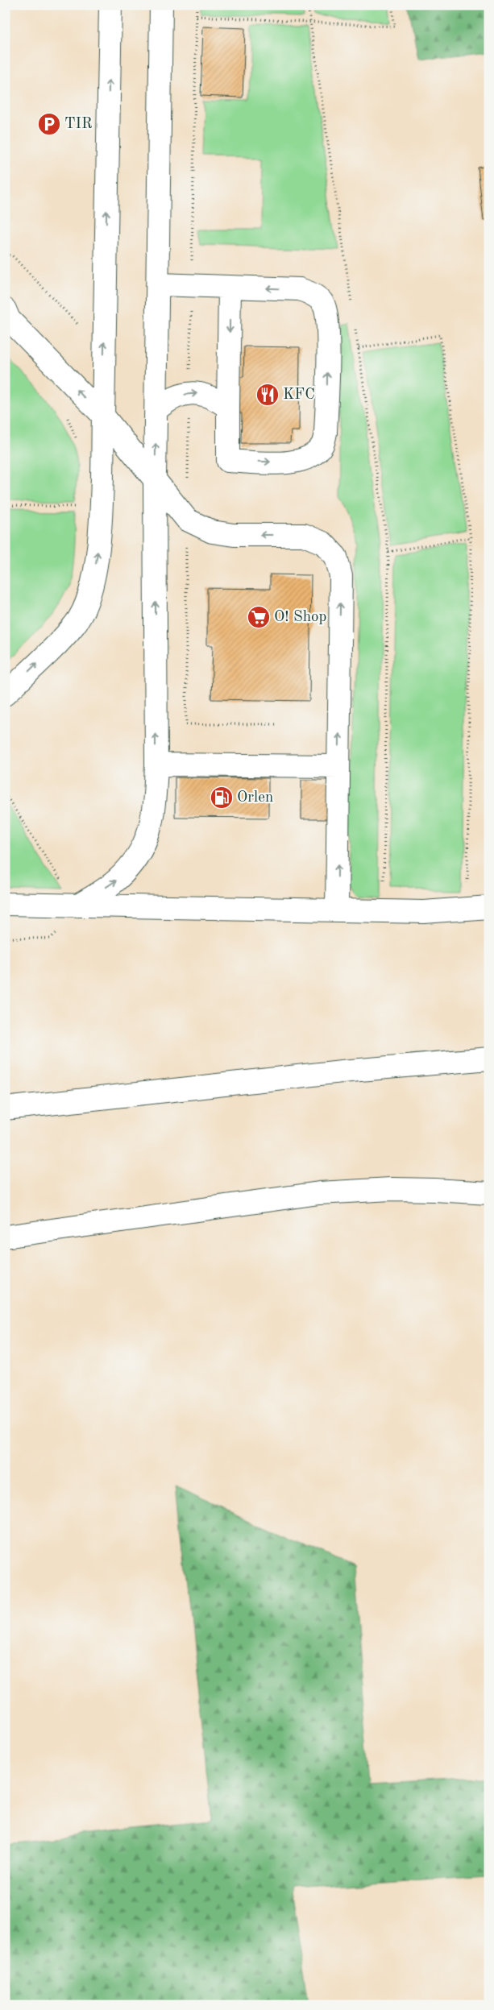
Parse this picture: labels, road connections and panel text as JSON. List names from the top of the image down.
{
  "places": {
    "parking": ["TIR"],
    "restaurant": ["KFC"],
    "supermarket": ["O! Shop"],
    "fuel station": ["Orlen"]
  }
}
